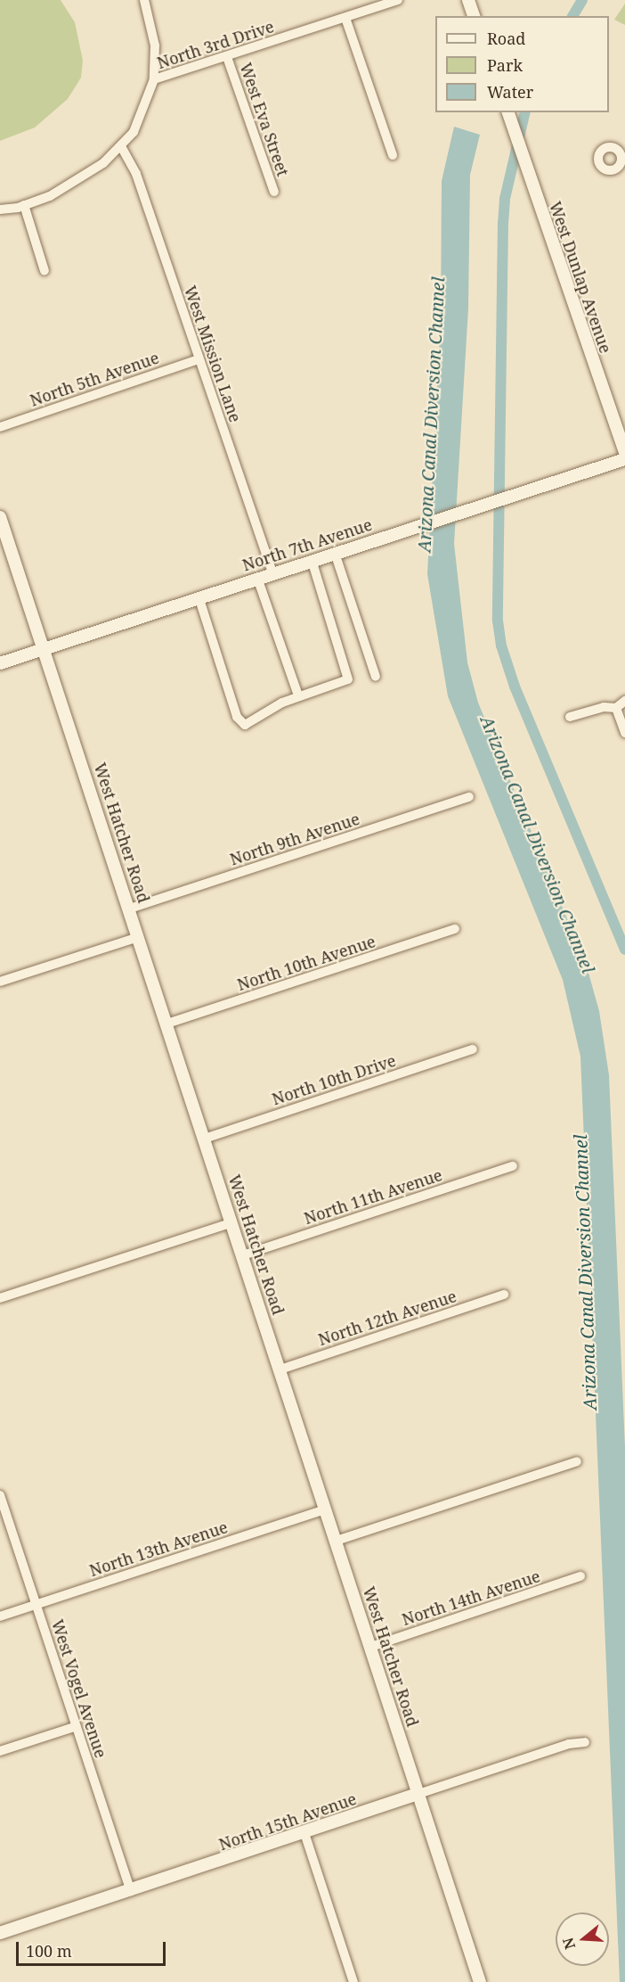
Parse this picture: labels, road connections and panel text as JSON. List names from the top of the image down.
{
  "streets": {
    "street": [
      "North 3rd Drive",
      "West Eva Street",
      "West Dunlap Avenue",
      "West Mission Lane",
      "North 5th Avenue",
      "North 7th Avenue",
      "West Hatcher Road",
      "North 9th Avenue",
      "North 10th Avenue",
      "North 10th Drive",
      "North 11th Avenue",
      "North 12th Avenue",
      "North 13th Avenue",
      "North 14th Avenue",
      "West Vogel Avenue",
      "North 15th Avenue"
    ]
  },
  "crossings": [
    ["North 3rd Drive", "West Eva Street"],
    ["North 3rd Drive", "West Mission Lane"],
    ["West Mission Lane", "North 5th Avenue"],
    ["West Mission Lane", "North 7th Avenue"],
    ["North 7th Avenue", "West Hatcher Road"],
    ["West Hatcher Road", "North 9th Avenue"],
    ["West Hatcher Road", "North 10th Avenue"],
    ["West Hatcher Road", "North 10th Drive"],
    ["West Hatcher Road", "North 11th Avenue"],
    ["West Hatcher Road", "North 12th Avenue"],
    ["West Hatcher Road", "North 13th Avenue"],
    ["West Hatcher Road", "North 14th Avenue"],
    ["West Hatcher Road", "North 15th Avenue"],
    ["North 13th Avenue", "West Vogel Avenue"],
    ["West Vogel Avenue", "North 15th Avenue"]
  ],
  "water": ["Arizona Canal Diversion Channel"],
  "legend": ["Road", "Park", "Water"],
  "scale_bar": "100 m",
  "north": "left"
}
